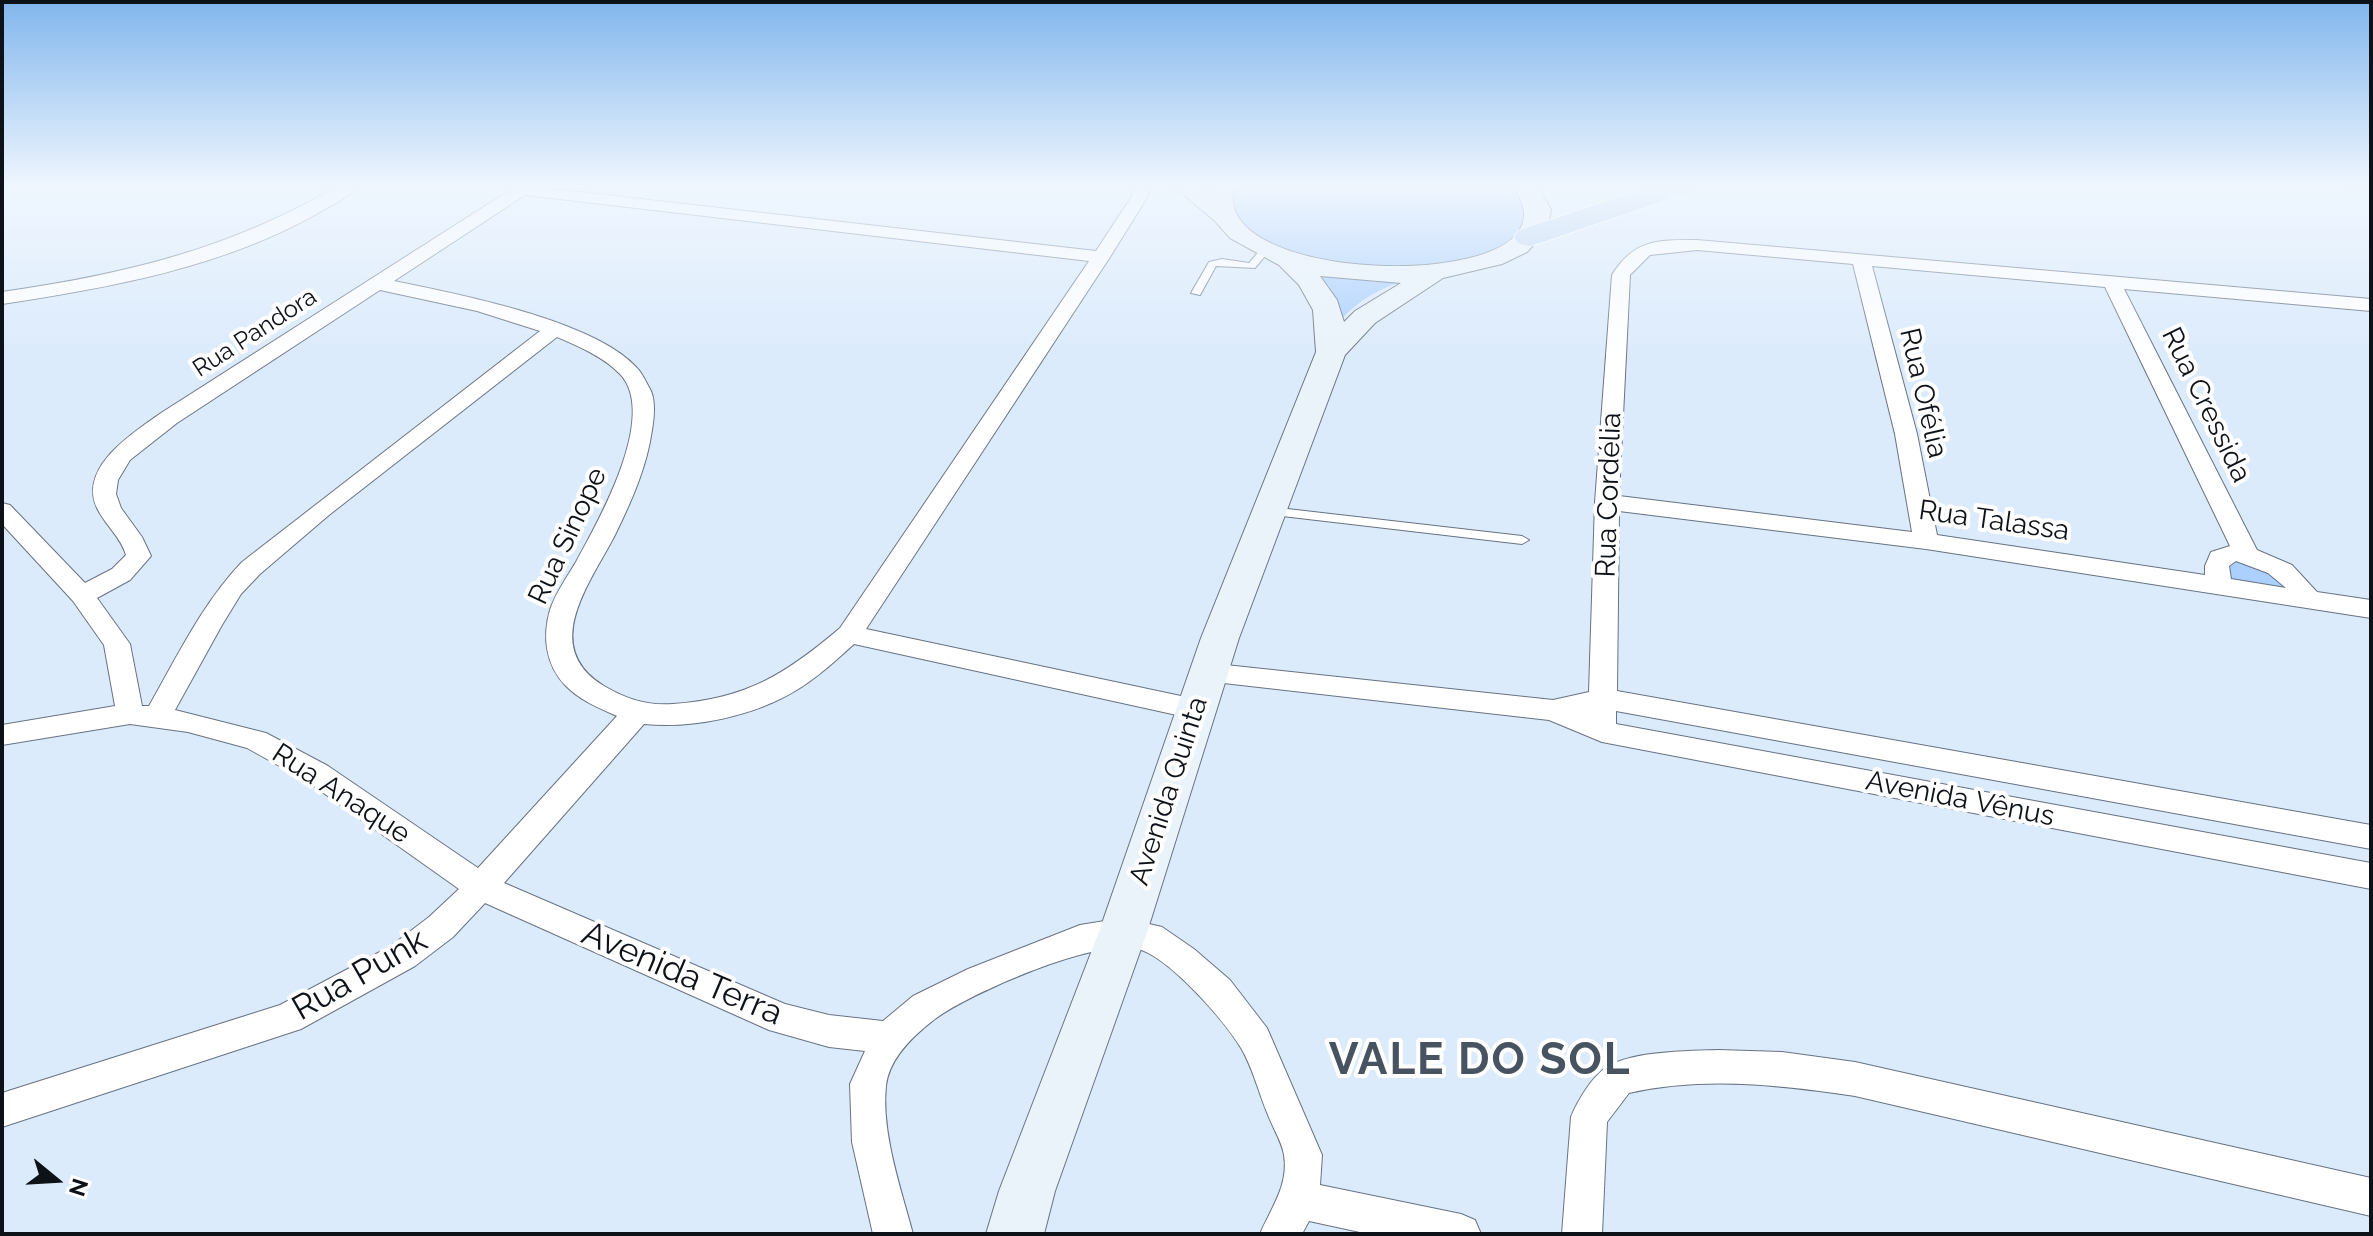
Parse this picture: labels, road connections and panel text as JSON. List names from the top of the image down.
{
  "streets": {
    "street": [
      "Rua Pandora",
      "Rua Ofélia",
      "Rua Cressida",
      "Rua Cordélia",
      "Rua Talassa",
      "Rua Sinope",
      "Avenida Quinta",
      "Rua Anaque",
      "Avenida Vênus",
      "Avenida Terra",
      "Rua Punk"
    ]
  },
  "crossings": [
    ["Rua Pandora", "Rua Sinope"],
    ["Rua Ofélia", "Rua Cordélia"],
    ["Rua Ofélia", "Rua Talassa"],
    ["Rua Cordélia", "Rua Talassa"],
    ["Rua Cordélia", "Avenida Vênus"],
    ["Rua Sinope", "Avenida Vênus"],
    ["Rua Sinope", "Rua Punk"],
    ["Avenida Quinta", "Avenida Vênus"],
    ["Rua Anaque", "Avenida Terra"],
    ["Rua Anaque", "Rua Punk"],
    ["Avenida Terra", "Rua Punk"]
  ],
  "districts": ["VALE DO SOL"],
  "north": "right"
}
